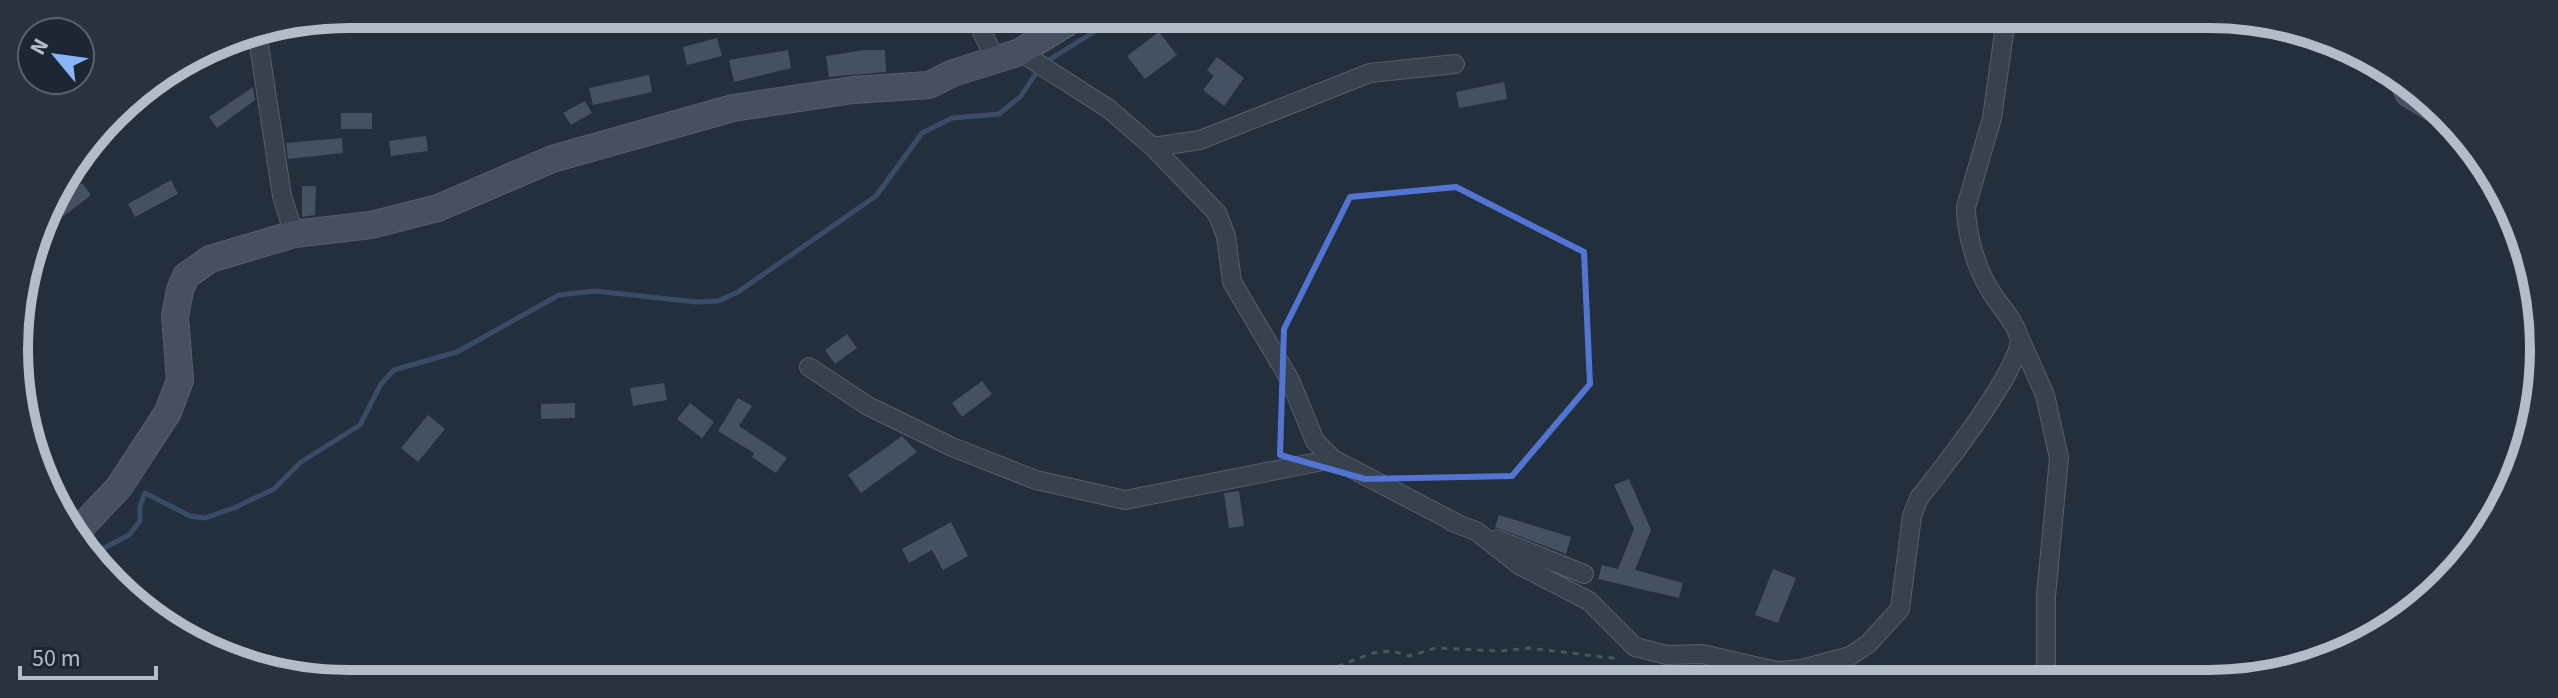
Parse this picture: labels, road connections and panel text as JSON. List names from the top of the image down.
{
  "scale_bar": "50 m",
  "north": "top left"
}
